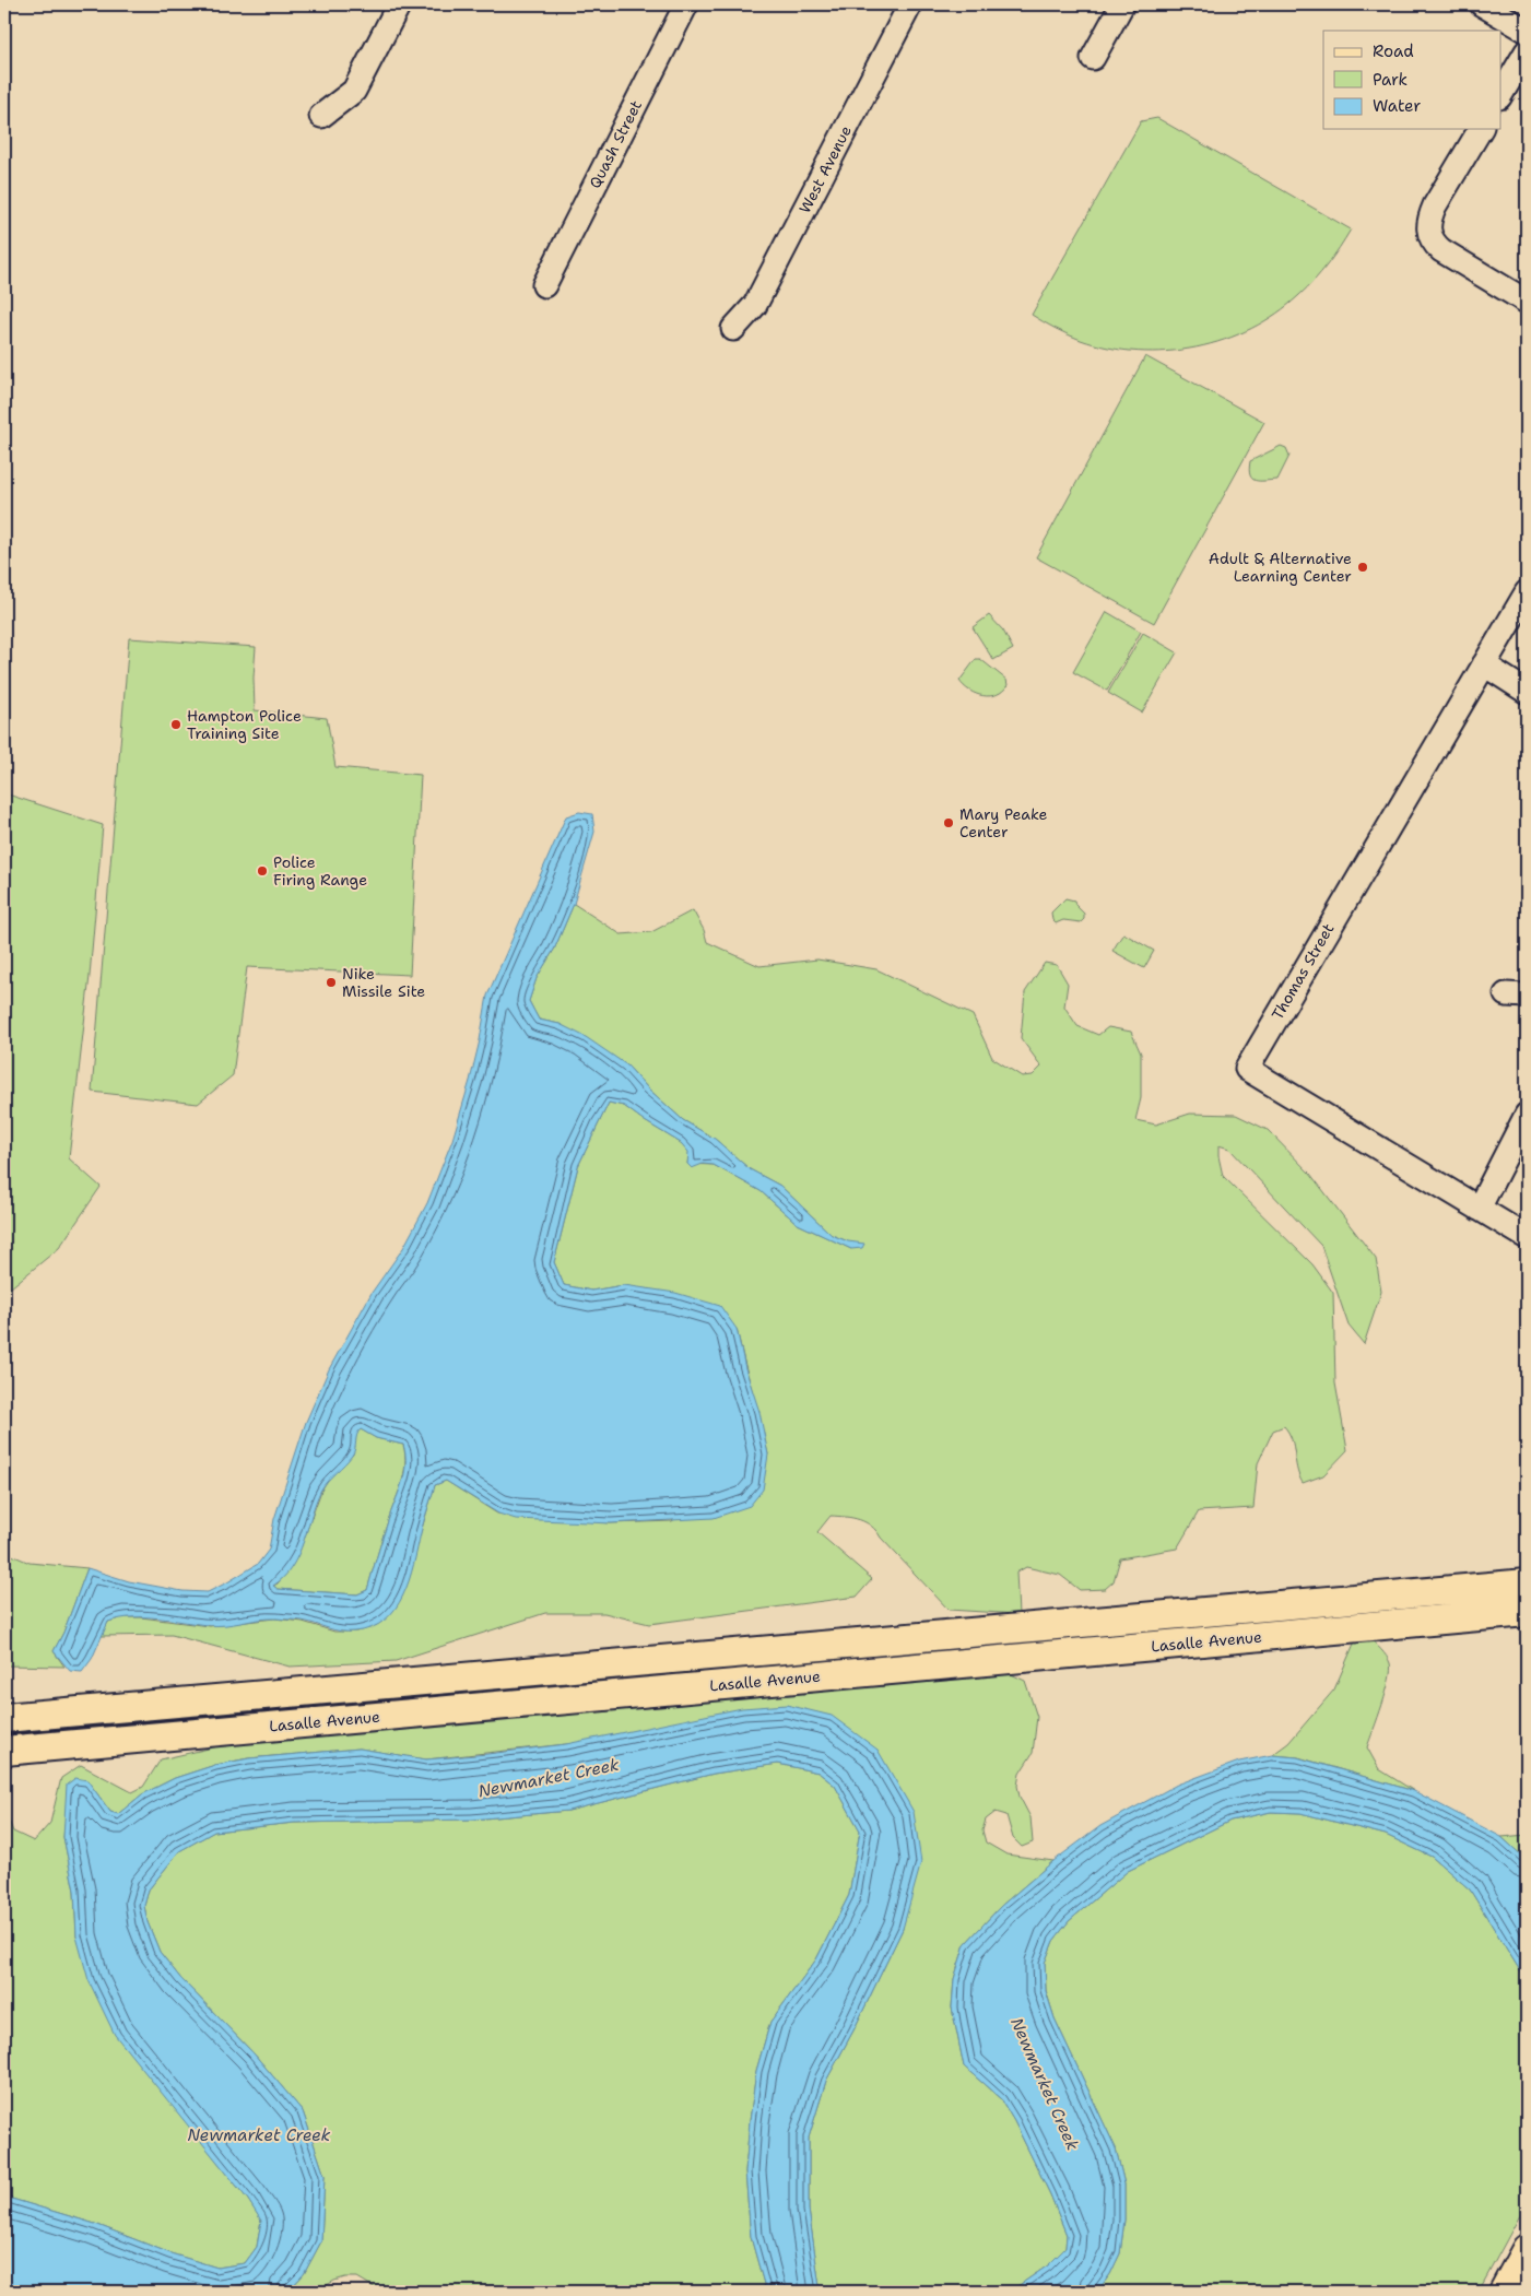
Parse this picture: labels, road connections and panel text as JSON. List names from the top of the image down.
{
  "streets": {
    "main road": ["Lasalle Avenue"],
    "street": ["Quash Street", "West Avenue", "Thomas Street"]
  },
  "water": ["Newmarket Creek"],
  "places": [
    "Adult & Alternative Learning Center",
    "Hampton Police Training Site",
    "Mary Peake Center",
    "Police Firing Range",
    "Nike Missile Site"
  ],
  "legend": ["Road", "Park", "Water"]
}
